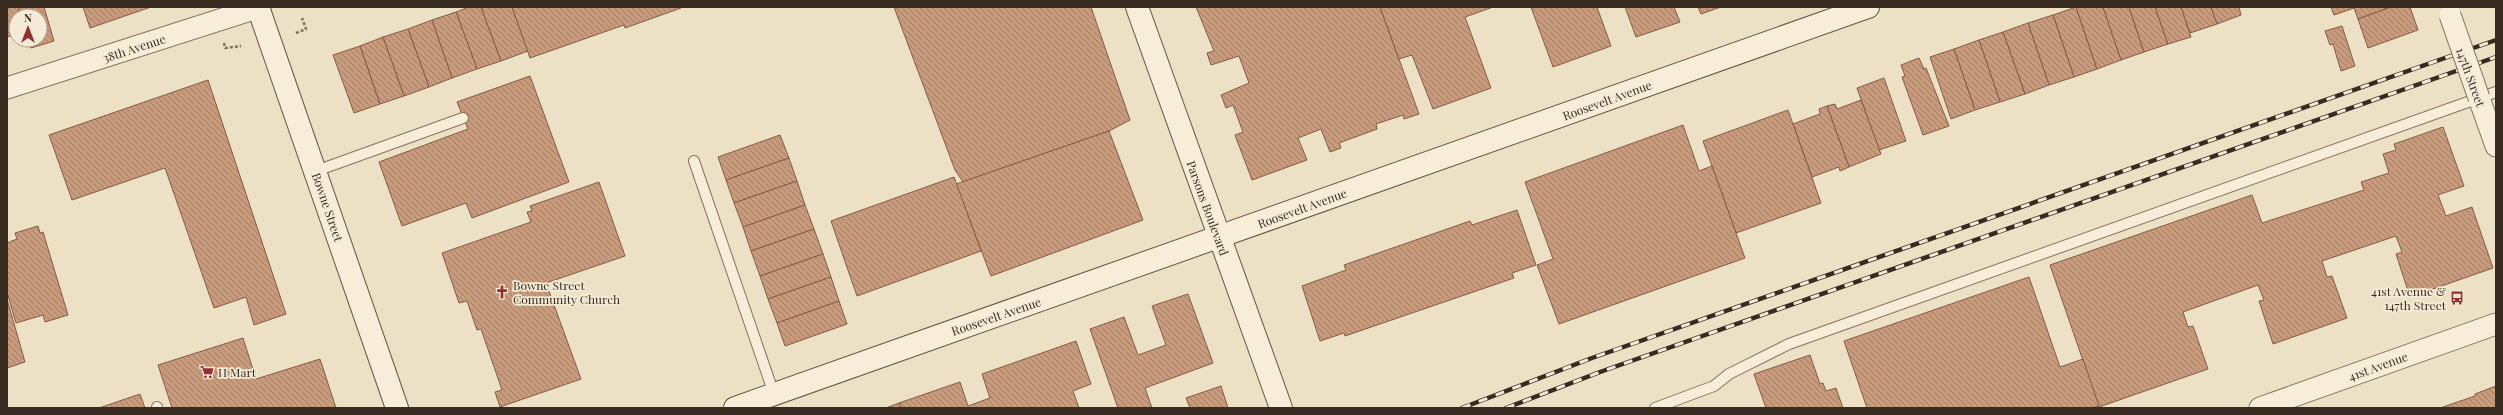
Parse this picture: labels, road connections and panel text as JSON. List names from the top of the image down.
{
  "streets": {
    "street": [
      "38th Avenue",
      "147th Street",
      "Roosevelt Avenue",
      "Bowne Street",
      "Parsons Boulevard",
      "41st Avenue"
    ]
  },
  "crossings": [
    ["38th Avenue", "Bowne Street"],
    ["Roosevelt Avenue", "Parsons Boulevard"]
  ],
  "places": {
    "church": ["Bowne Street Community Church"],
    "bus stop": ["41st Avenue & 147th Street"],
    "supermarket": ["H Mart"]
  },
  "north": "top"
}
